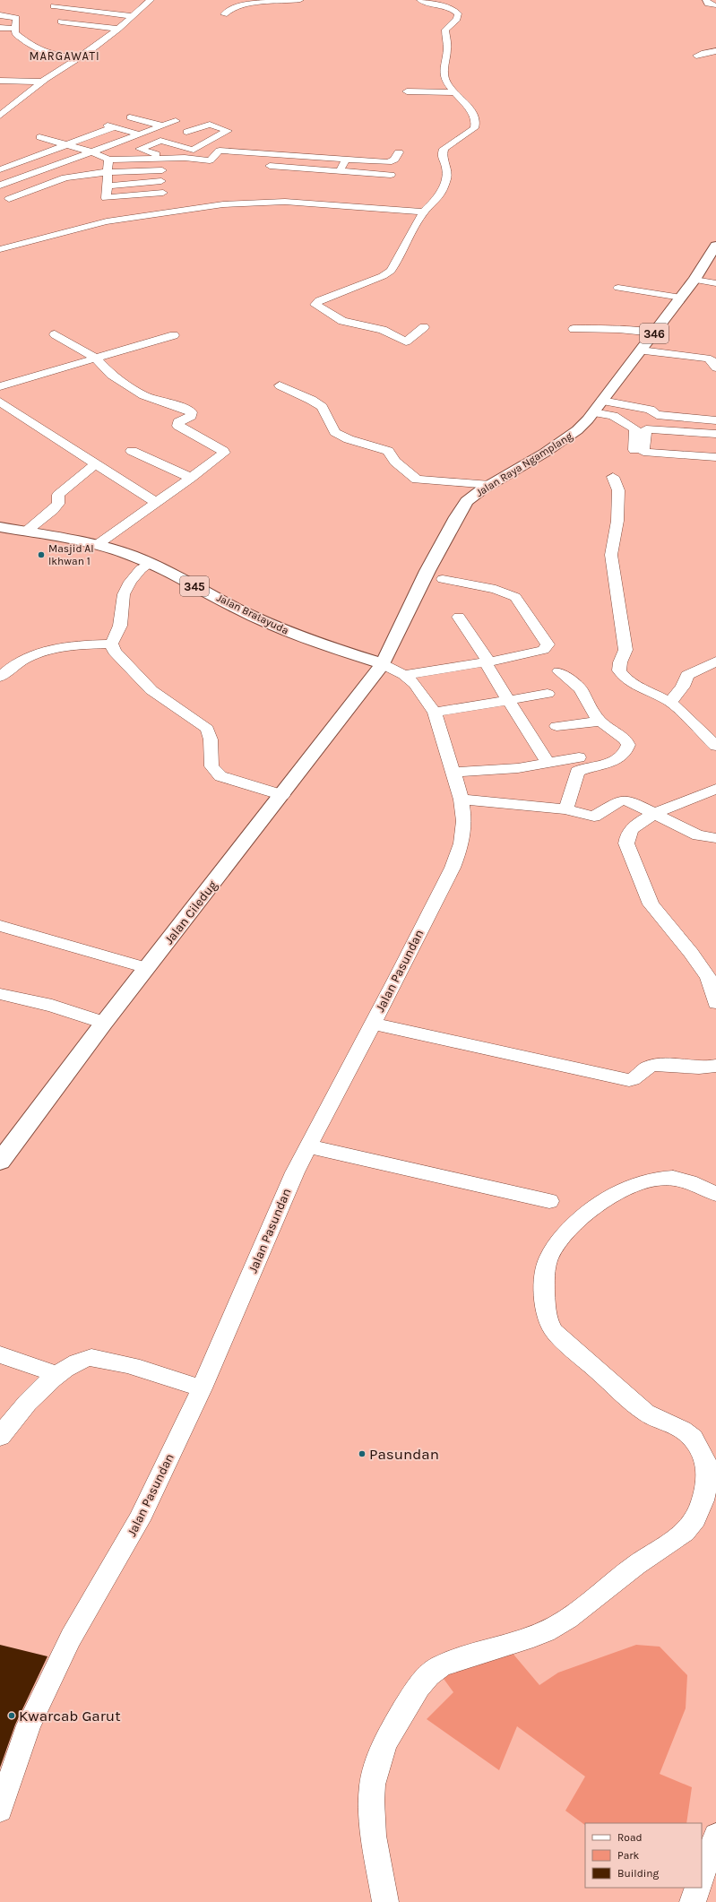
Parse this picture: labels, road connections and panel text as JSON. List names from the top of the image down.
{
  "streets": {
    "main road": [
      "346",
      "Jalan Raya Ngamplang",
      "345",
      "Jalan Bratayuda",
      "Jalan Ciledug"
    ],
    "street": ["Jalan Pasundan"]
  },
  "crossings": [
    ["Jalan Raya Ngamplang", "Jalan Bratayuda"],
    ["Jalan Raya Ngamplang", "Jalan Ciledug"],
    ["Jalan Raya Ngamplang", "Jalan Pasundan"],
    ["Jalan Bratayuda", "Jalan Ciledug"],
    ["Jalan Bratayuda", "Jalan Pasundan"],
    ["Jalan Ciledug", "Jalan Pasundan"]
  ],
  "districts": ["MARGAWATI"],
  "places": ["Masjid Al Ikhwan 1", "Pasundan", "Kwarcab Garut"],
  "legend": ["Road", "Park", "Building"]
}
